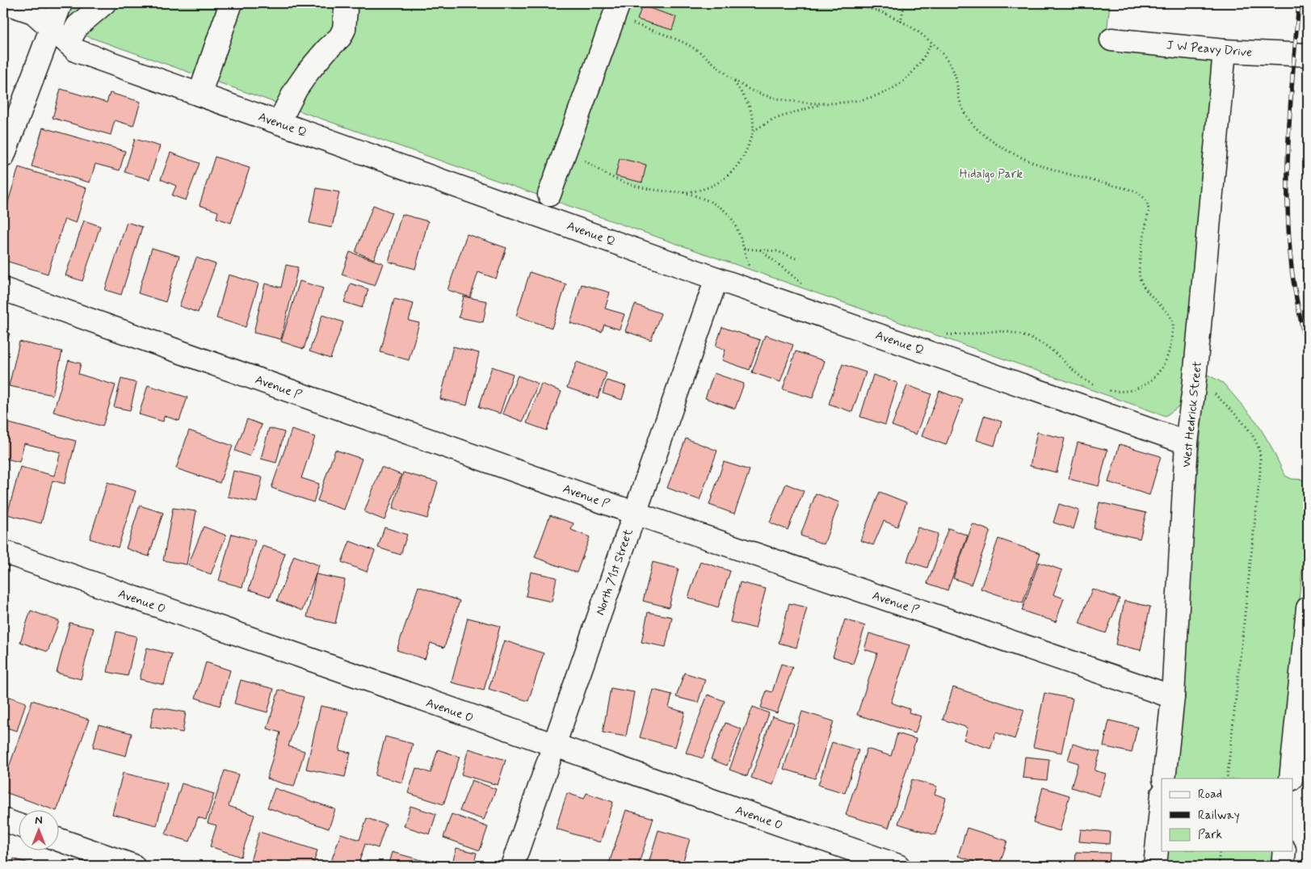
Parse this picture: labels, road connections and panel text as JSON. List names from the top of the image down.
{
  "streets": {
    "street": [
      "J W Peavy Drive",
      "Avenue Q",
      "Avenue P",
      "West Hedrick Street",
      "North 71st Street",
      "Avenue O"
    ]
  },
  "crossings": [
    ["J W Peavy Drive", "West Hedrick Street"],
    ["Avenue Q", "West Hedrick Street"],
    ["Avenue Q", "North 71st Street"],
    ["Avenue P", "West Hedrick Street"],
    ["Avenue P", "North 71st Street"],
    ["North 71st Street", "Avenue O"]
  ],
  "parks": ["Hidalgo Park"],
  "legend": ["Road", "Railway", "Park"],
  "north": "top"
}
